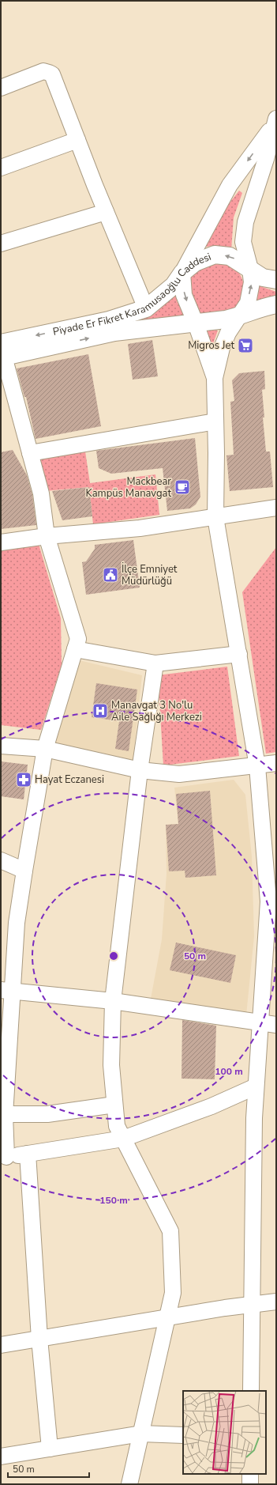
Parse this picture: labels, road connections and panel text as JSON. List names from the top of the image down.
{
  "streets": {
    "main road": ["Piyade Er Fikret Karamusaoğlu Caddesi"]
  },
  "places": {
    "supermarket": ["Migros Jet"],
    "cafe": ["Mackbear Kampüs Manavgat"],
    "public building": ["İlçe Emniyet Müdürlüğü"],
    "hospital": ["Manavgat 3 No'lu Aile Sağlığı Merkezi"],
    "pharmacy": ["Hayat Eczanesi"]
  },
  "scale_bar": "50 m",
  "rings": ["50 m", "100 m", "150 m"]
}
